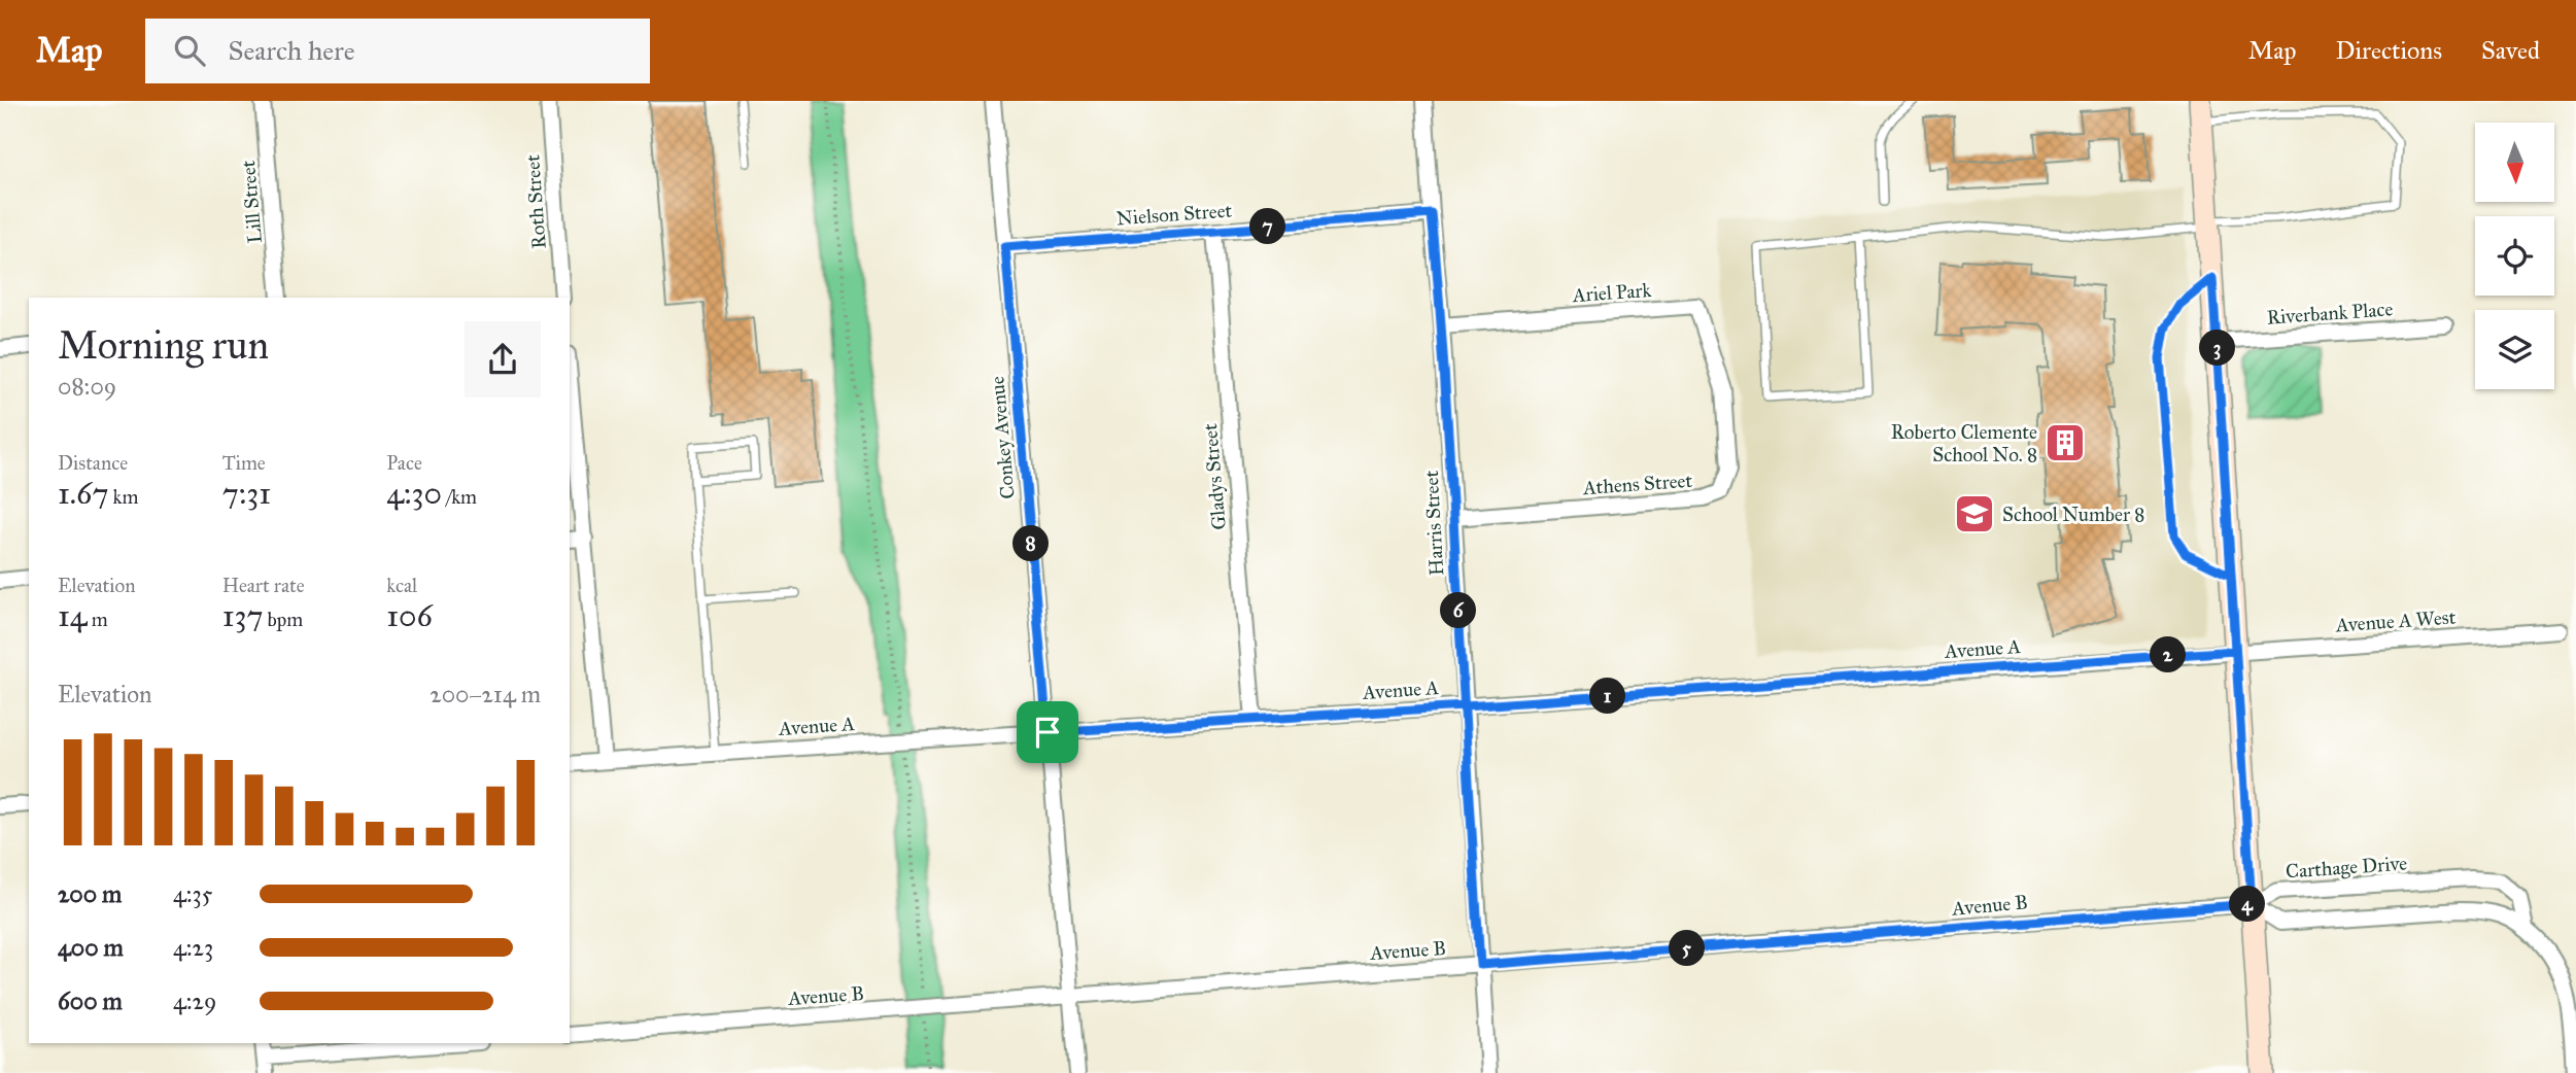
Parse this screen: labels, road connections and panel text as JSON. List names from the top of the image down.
{
  "streets": {
    "street": [
      "Lill Street",
      "Roth Street",
      "Nielson Street",
      "Ariel Park",
      "Riverbank Place",
      "Conkey Avenue",
      "Gladys Street",
      "Athens Street",
      "Harris Street",
      "Avenue A West",
      "Avenue A",
      "Carthage Drive",
      "Avenue B"
    ]
  },
  "crossings": [
    ["Nielson Street", "Conkey Avenue"],
    ["Nielson Street", "Gladys Street"],
    ["Nielson Street", "Harris Street"],
    ["Ariel Park", "Athens Street"],
    ["Ariel Park", "Harris Street"],
    ["Conkey Avenue", "Avenue A"],
    ["Conkey Avenue", "Avenue B"],
    ["Gladys Street", "Avenue A"],
    ["Athens Street", "Harris Street"],
    ["Harris Street", "Avenue A"],
    ["Harris Street", "Avenue B"],
    ["Avenue A West", "Avenue A"],
    ["Carthage Drive", "Avenue B"]
  ],
  "places": {
    "building": ["Roberto Clemente School No. 8"],
    "school or university": ["School Number 8"]
  },
  "north": "bottom",
  "page": {
    "header": "Map",
    "search": "Search here",
    "nav": ["Map", "Directions", "Saved"],
    "pins": [
      "7",
      "3",
      "8",
      "6",
      "2",
      "1",
      "4",
      "5"
    ],
    "heading": ["Morning run", "08:09"],
    "stats": [
      ["Distance", "1.67 km"],
      ["Time", "7:31"],
      ["Pace", "4:30 /km"],
      ["Elevation", "14 m"],
      ["Heart rate", "137 bpm"],
      ["kcal", "106"]
    ],
    "chart": ["Elevation", "200–214 m"],
    "list": [
      {
        "name": "200 m",
        "note": "4:35"
      },
      {
        "name": "400 m",
        "note": "4:23"
      },
      {
        "name": "600 m",
        "note": "4:29"
      }
    ]
  }
}
